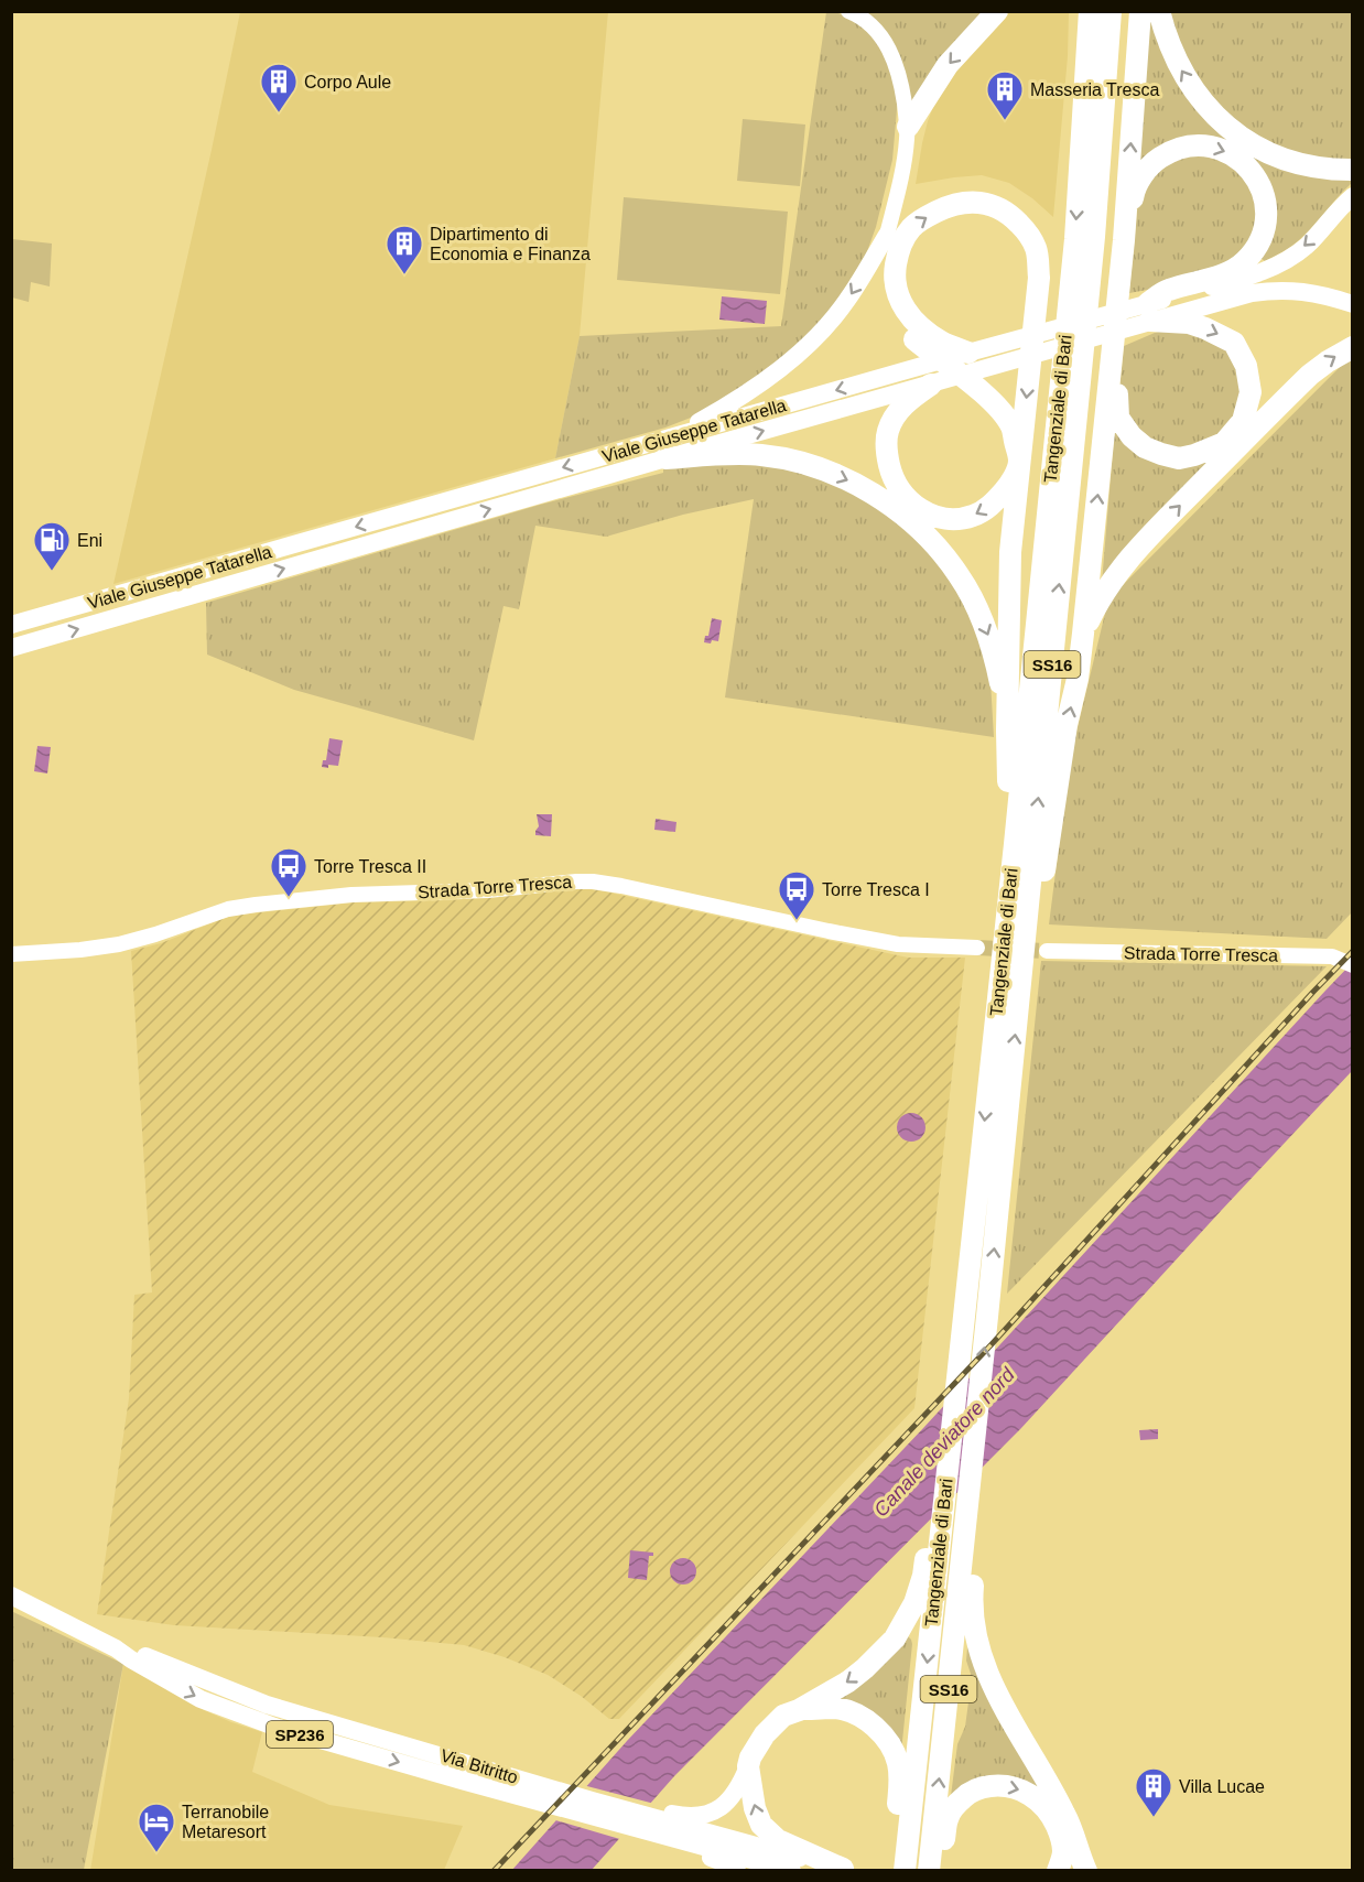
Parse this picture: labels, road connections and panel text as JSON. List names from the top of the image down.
{
  "streets": {
    "highway": ["Tangenziale di Bari", "SS16"],
    "main road": ["Viale Giuseppe Tatarella", "SP236", "Via Bitritto"],
    "street": ["Strada Torre Tresca"]
  },
  "crossings": [
    ["Tangenziale di Bari", "SS16"],
    ["Viale Giuseppe Tatarella", "SS16"]
  ],
  "water": ["Canale deviatore nord"],
  "places": {
    "building": [
      "Corpo Aule",
      "Masseria Tresca",
      "Dipartimento di Economia e Finanza",
      "Villa Lucae"
    ],
    "fuel station": ["Eni"],
    "bus stop": ["Torre Tresca II", "Torre Tresca I"],
    "hotel": ["Terranobile Metaresort"]
  }
}
